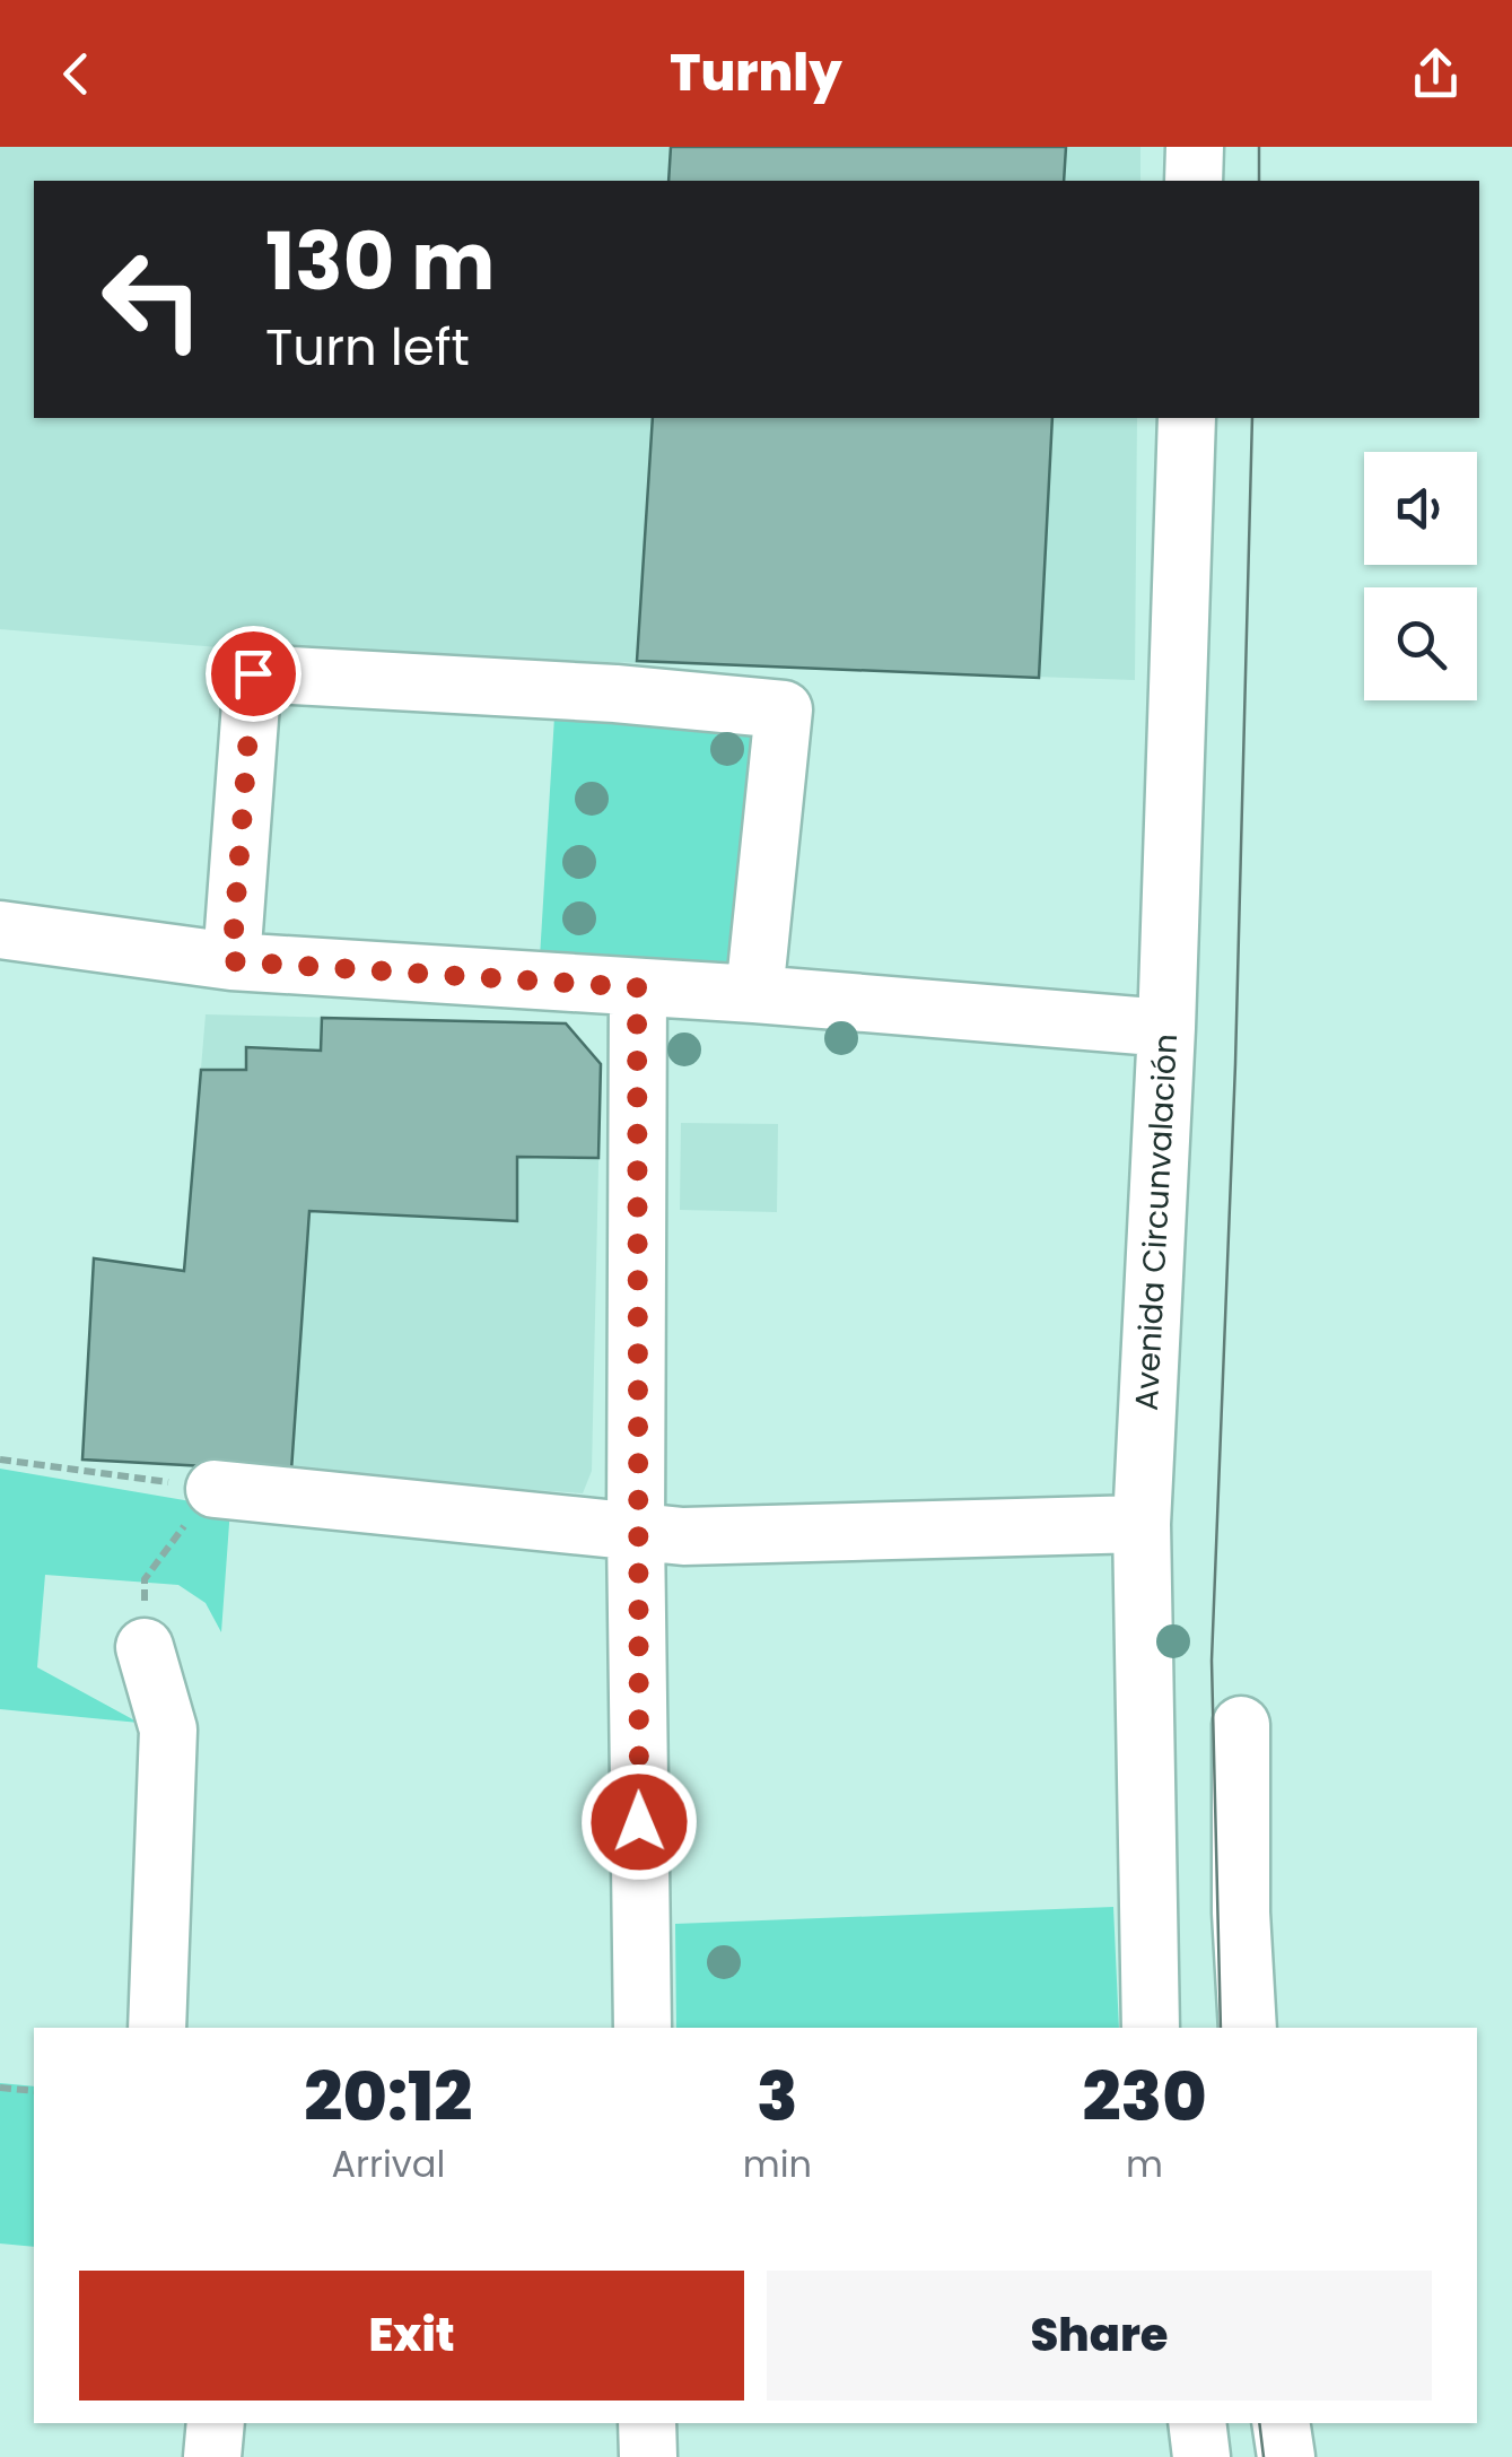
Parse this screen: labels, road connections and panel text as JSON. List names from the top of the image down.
{
  "streets": {
    "street": ["Avenida Circunvalación"]
  },
  "page": {
    "header": "Turnly",
    "turn": ["130 m", "Turn left"],
    "eta": [
      "20:12",
      "Arrival",
      "3",
      "min",
      "230",
      "m"
    ],
    "buttons": ["Exit", "Share"]
  }
}
